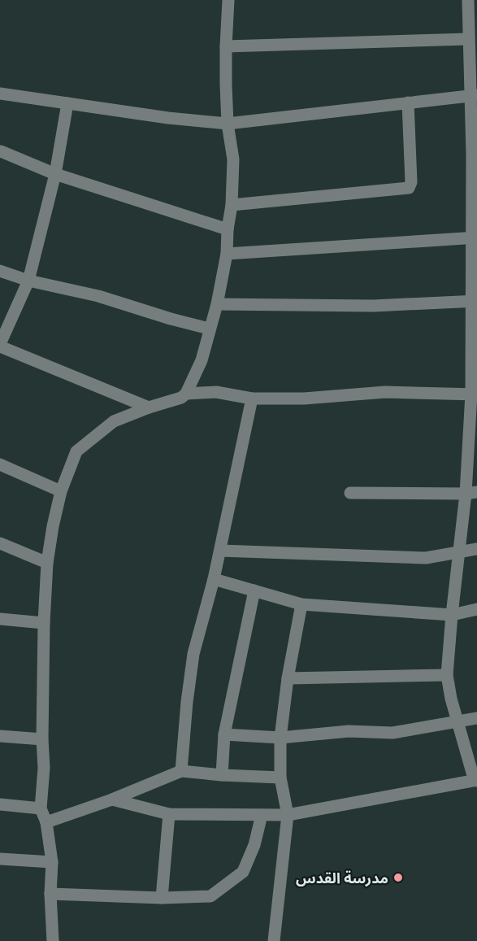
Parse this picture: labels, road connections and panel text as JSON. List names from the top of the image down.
{
  "places": ["مدرسة القدس"]
}
